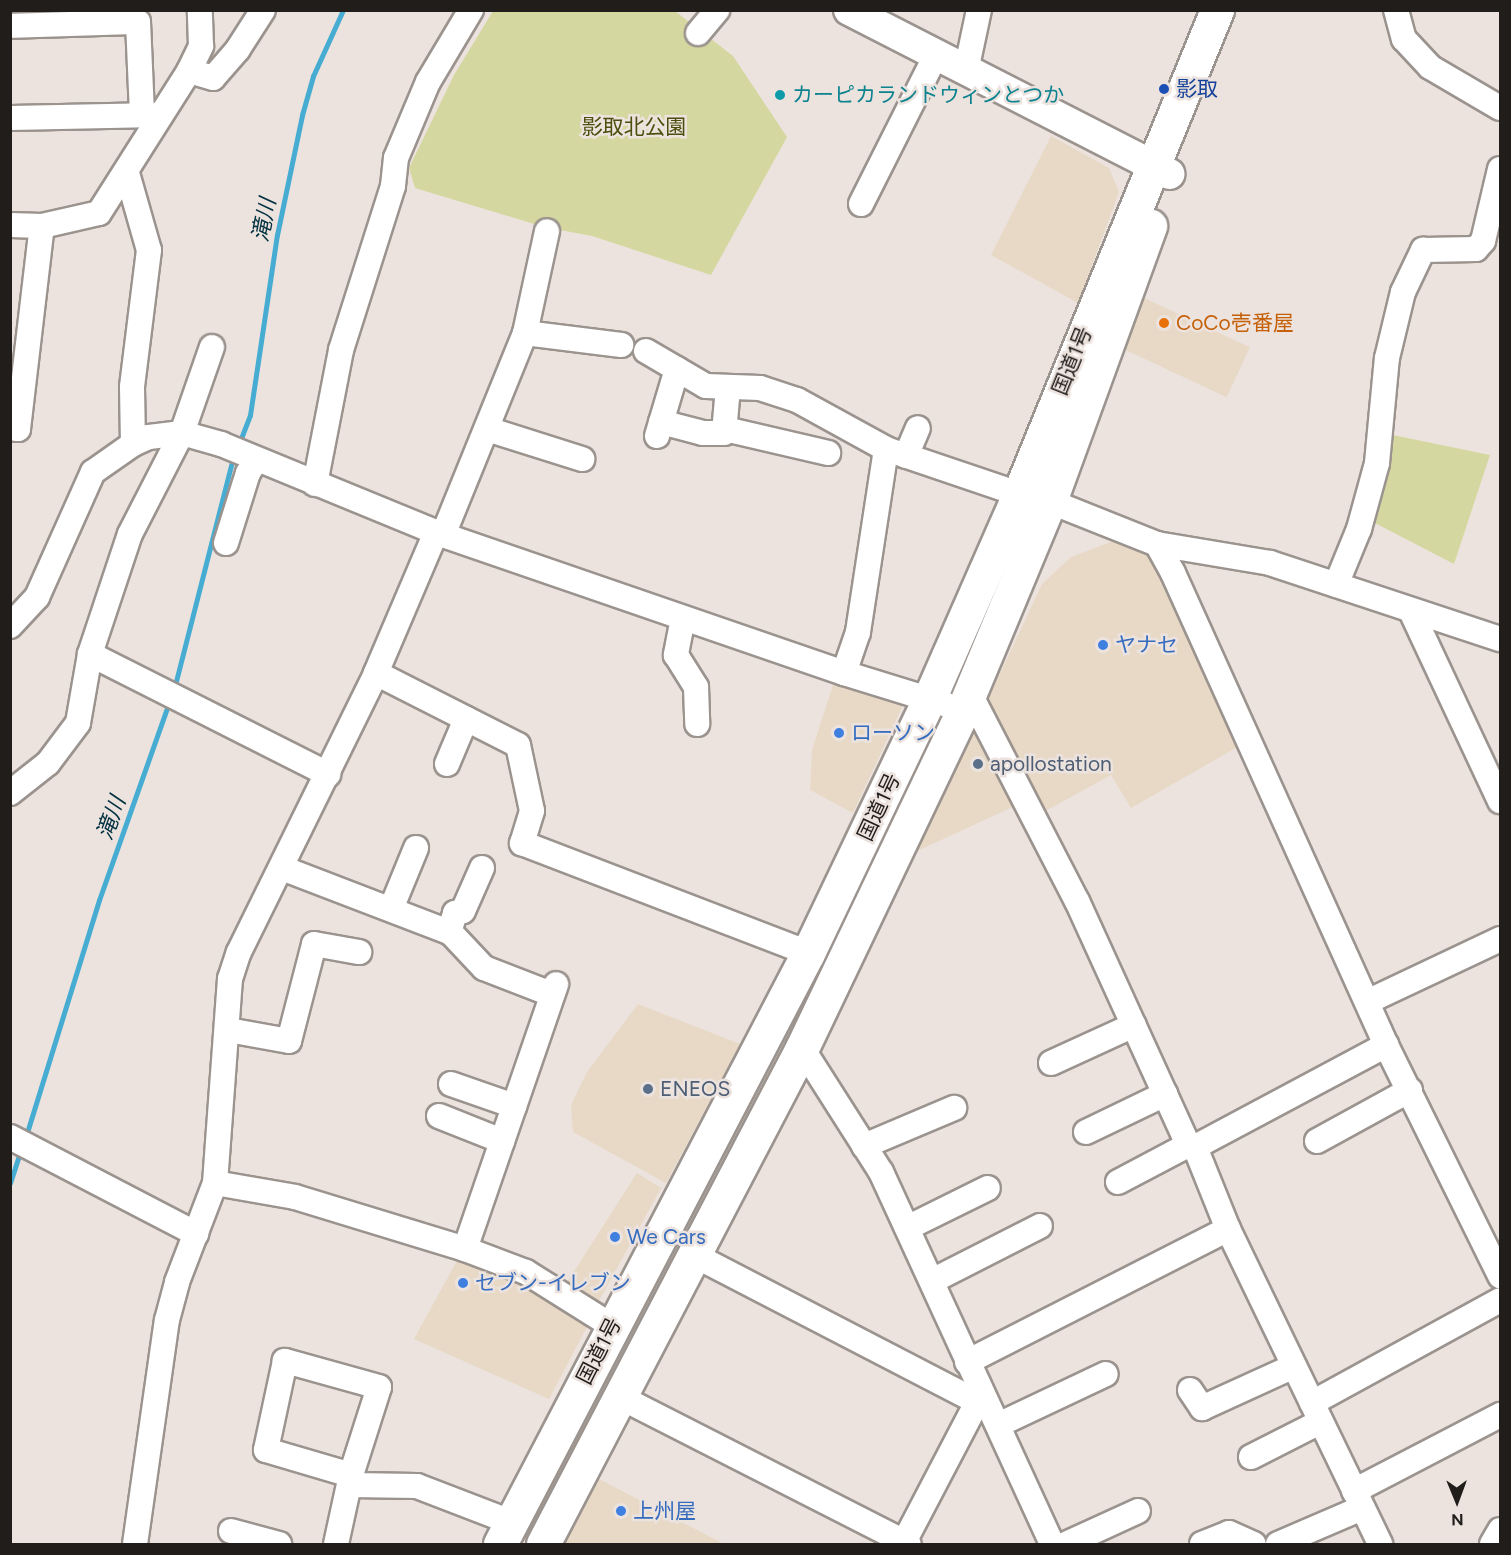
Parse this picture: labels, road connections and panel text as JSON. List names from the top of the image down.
{
  "streets": {
    "highway": ["国道1号"]
  },
  "water": ["滝川"],
  "parks": ["影取北公園"],
  "places": [
    "影取",
    "カーピカランドウィンとつか",
    "CoCo壱番屋",
    "ヤナセ",
    "ローソン",
    "apollostation",
    "ENEOS",
    "We Cars",
    "セブン-イレブン",
    "上州屋"
  ],
  "north": "bottom"
}
